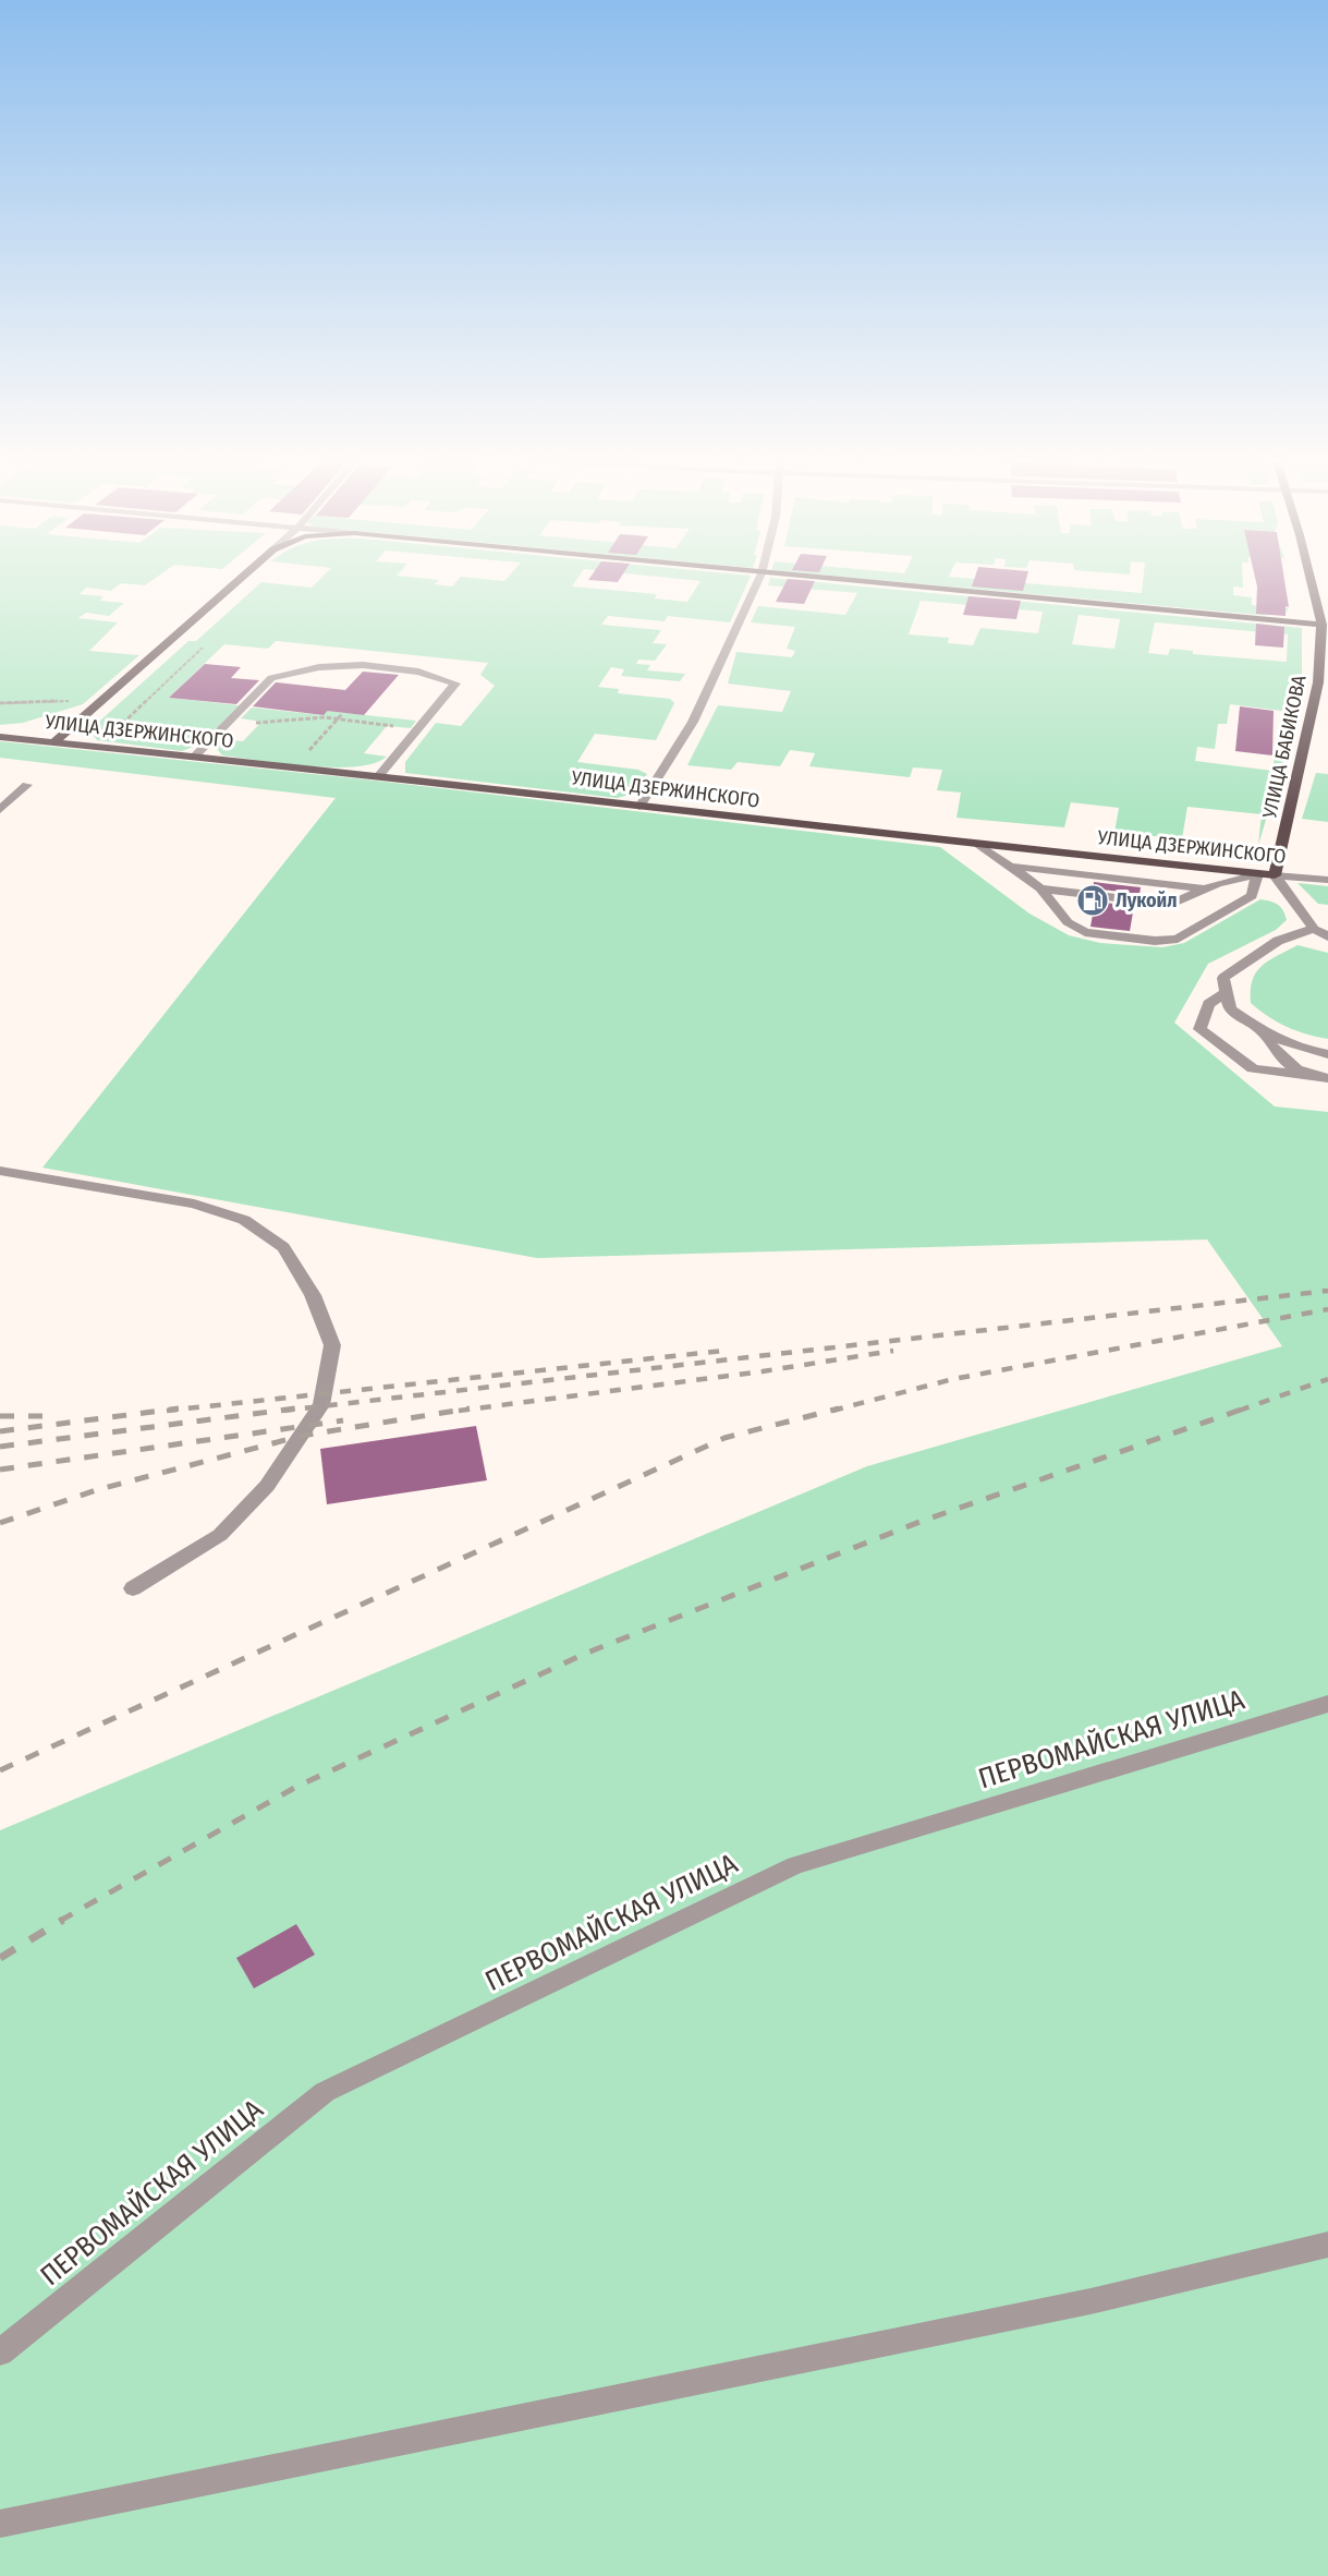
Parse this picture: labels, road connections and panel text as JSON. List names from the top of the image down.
{
  "streets": {
    "main road": ["УЛИЦА ДЗЕРЖИНСКОГО", "УЛИЦА БАБИКОВА"],
    "street": ["ПЕРВОМАЙСКАЯ УЛИЦА"]
  },
  "crossings": [
    ["УЛИЦА ДЗЕРЖИНСКОГО", "УЛИЦА БАБИКОВА"]
  ],
  "places": {
    "fuel station": ["Лукойл"]
  }
}
